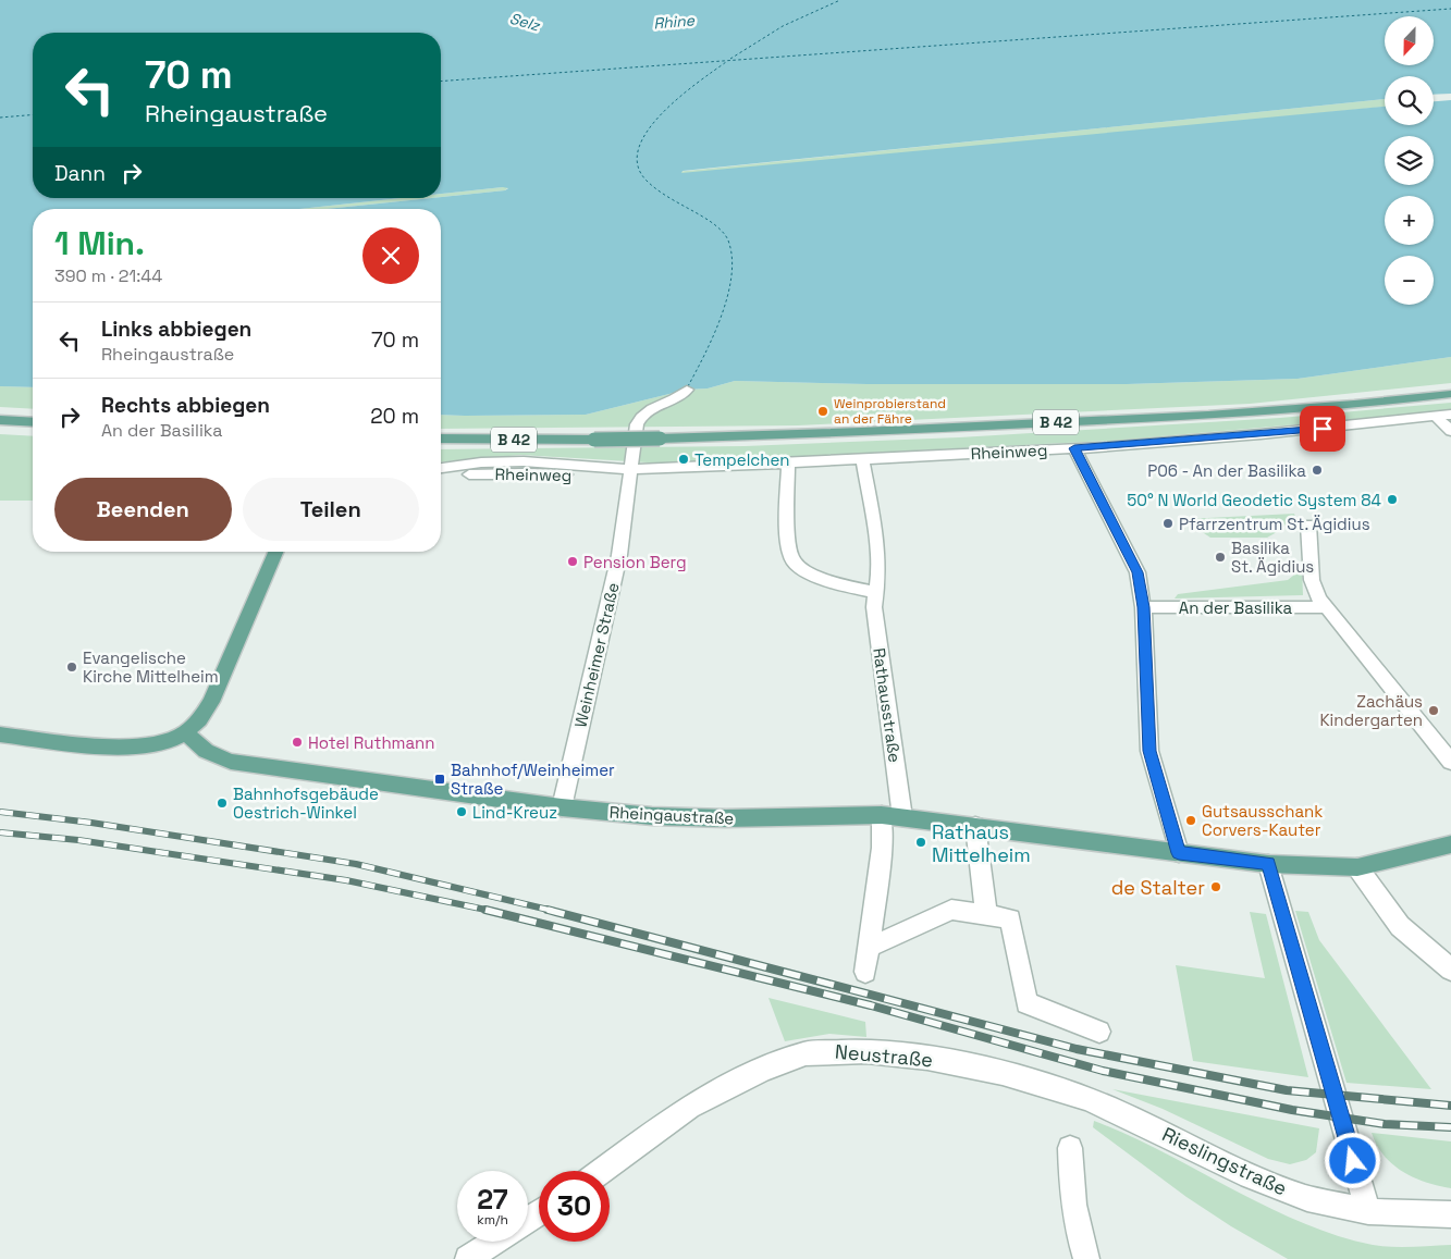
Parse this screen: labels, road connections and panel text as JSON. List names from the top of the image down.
{
  "streets": {
    "main road": ["B 42", "Rheingaustraße"],
    "street": [
      "Rheinweg",
      "An der Basilika",
      "Weinheimer Straße",
      "Rathausstraße",
      "Neustraße",
      "Rieslingstraße"
    ]
  },
  "crossings": [
    ["Rheinweg", "Weinheimer Straße"],
    ["Rheinweg", "Rathausstraße"],
    ["Weinheimer Straße", "Rheingaustraße"],
    ["Rathausstraße", "Rheingaustraße"],
    ["Neustraße", "Rieslingstraße"]
  ],
  "water": ["Selz", "Rhine"],
  "places": {
    "other": [
      "Weinprobierstand an der Fähre",
      "Tempelchen",
      "P06 - An der Basilika",
      "50° N World Geodetic System 84",
      "Pfarrzentrum St. Ägidius",
      "Basilika St. Ägidius",
      "Pension Berg",
      "Evangelische Kirche Mittelheim",
      "Zachäus Kindergarten",
      "Hotel Ruthmann",
      "Bahnhofsgebäude Oestrich-Winkel",
      "Lind-Kreuz",
      "Gutsausschank Corvers-Kauter",
      "Rathaus Mittelheim",
      "de Stalter"
    ],
    "transit": ["Bahnhof/Weinheimer Straße"]
  },
  "north": "bottom",
  "page": {
    "map_buttons": ["+", "−"],
    "turn": ["70 m", "Rheingaustraße"],
    "then": "Dann",
    "heading": ["1 Min.", "390 m · 21:44"],
    "list": [
      {
        "name": "Links abbiegen",
        "note": "Rheingaustraße",
        "value": "70 m"
      },
      {
        "name": "Rechts abbiegen",
        "note": "An der Basilika",
        "value": "20 m"
      }
    ],
    "buttons": ["Beenden", "Teilen"],
    "speed": "27 km/h",
    "limit": "30"
  }
}
